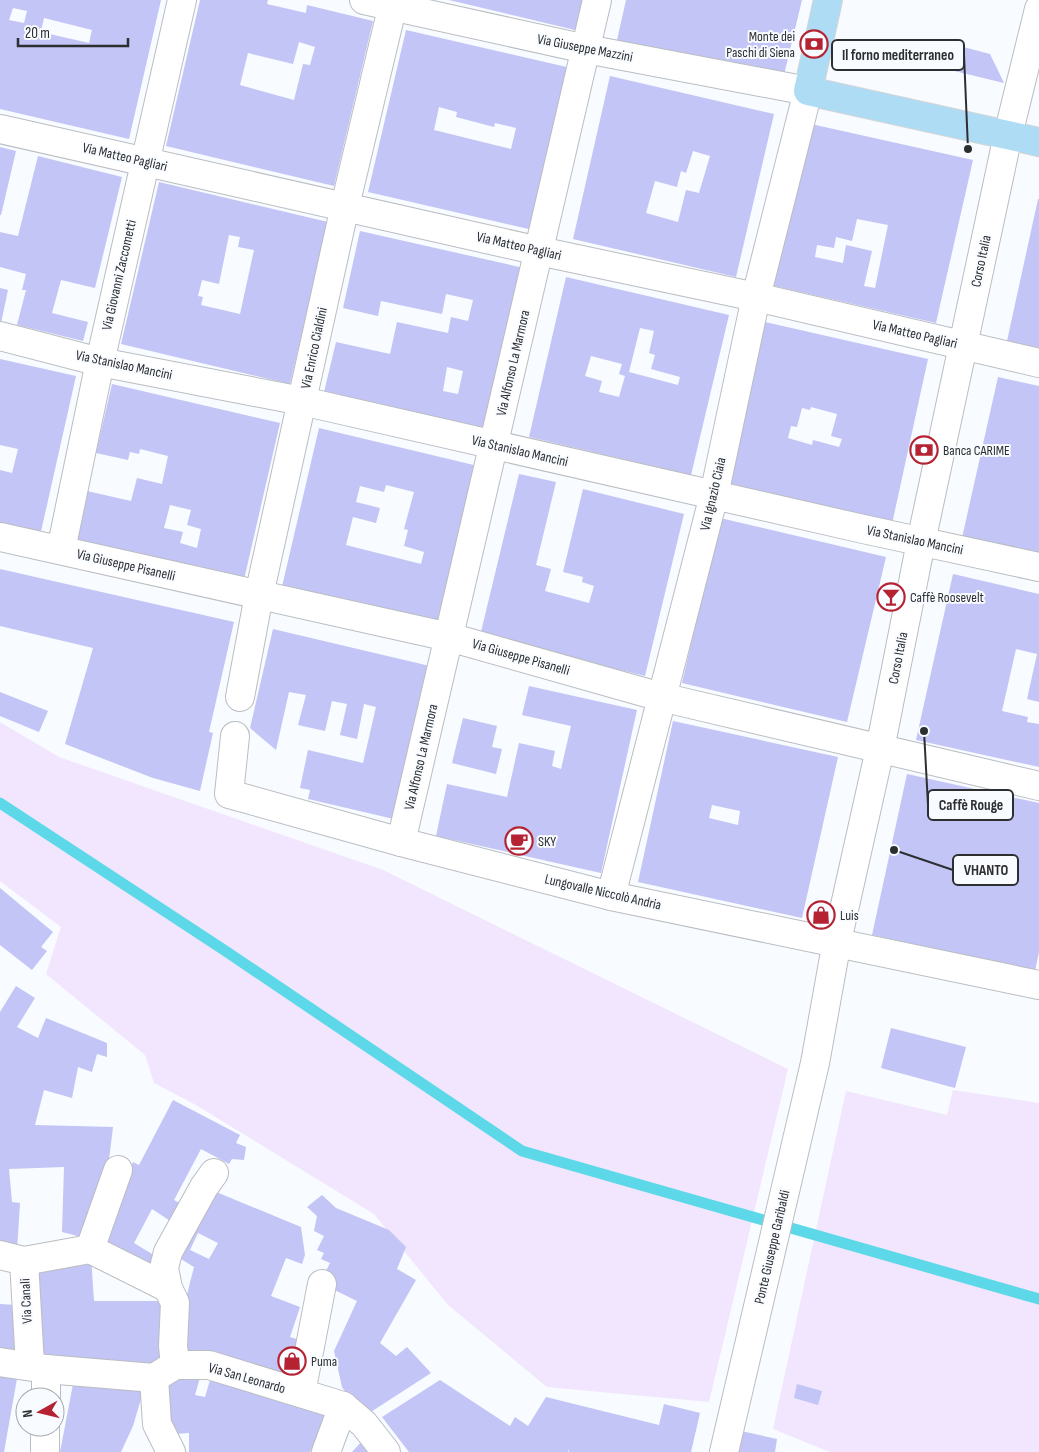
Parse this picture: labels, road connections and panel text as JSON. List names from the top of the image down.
{
  "streets": {
    "street": [
      "Via Giuseppe Mazzini",
      "Via Matteo Pagliari",
      "Corso Italia",
      "Via Giovanni Zaccometti",
      "Via Enrico Cialdini",
      "Via Alfonso La Marmora",
      "Via Stanislao Mancini",
      "Via Ignazio Ciaia",
      "Via Giuseppe Pisanelli",
      "Lungovalle Niccolò Andria",
      "Ponte Giuseppe Garibaldi",
      "Via Canali",
      "Via San Leonardo"
    ]
  },
  "crossings": [
    ["Via Giuseppe Mazzini", "Via Enrico Cialdini"],
    ["Via Giuseppe Mazzini", "Via Alfonso La Marmora"],
    ["Via Giuseppe Mazzini", "Via Ignazio Ciaia"],
    ["Via Matteo Pagliari", "Corso Italia"],
    ["Via Matteo Pagliari", "Via Giovanni Zaccometti"],
    ["Via Matteo Pagliari", "Via Enrico Cialdini"],
    ["Via Matteo Pagliari", "Via Alfonso La Marmora"],
    ["Via Matteo Pagliari", "Via Ignazio Ciaia"],
    ["Corso Italia", "Via Stanislao Mancini"],
    ["Corso Italia", "Via Giuseppe Pisanelli"],
    ["Corso Italia", "Lungovalle Niccolò Andria"],
    ["Corso Italia", "Ponte Giuseppe Garibaldi"],
    ["Via Giovanni Zaccometti", "Via Stanislao Mancini"],
    ["Via Giovanni Zaccometti", "Via Giuseppe Pisanelli"],
    ["Via Enrico Cialdini", "Via Stanislao Mancini"],
    ["Via Enrico Cialdini", "Via Giuseppe Pisanelli"],
    ["Via Alfonso La Marmora", "Via Stanislao Mancini"],
    ["Via Alfonso La Marmora", "Via Giuseppe Pisanelli"],
    ["Via Alfonso La Marmora", "Lungovalle Niccolò Andria"],
    ["Via Stanislao Mancini", "Via Ignazio Ciaia"],
    ["Via Ignazio Ciaia", "Via Giuseppe Pisanelli"],
    ["Via Ignazio Ciaia", "Lungovalle Niccolò Andria"],
    ["Via Canali", "Via San Leonardo"]
  ],
  "places": {
    "bank": ["Monte dei Paschi di Siena", "Banca CARIME"],
    "other": ["Il forno mediterraneo", "Caffè Rouge", "VHANTO"],
    "bar": ["Caffè Roosevelt"],
    "cafe": ["SKY"],
    "shop": ["Luis", "Puma"]
  },
  "scale_bar": "20 m",
  "north": "left"
}
